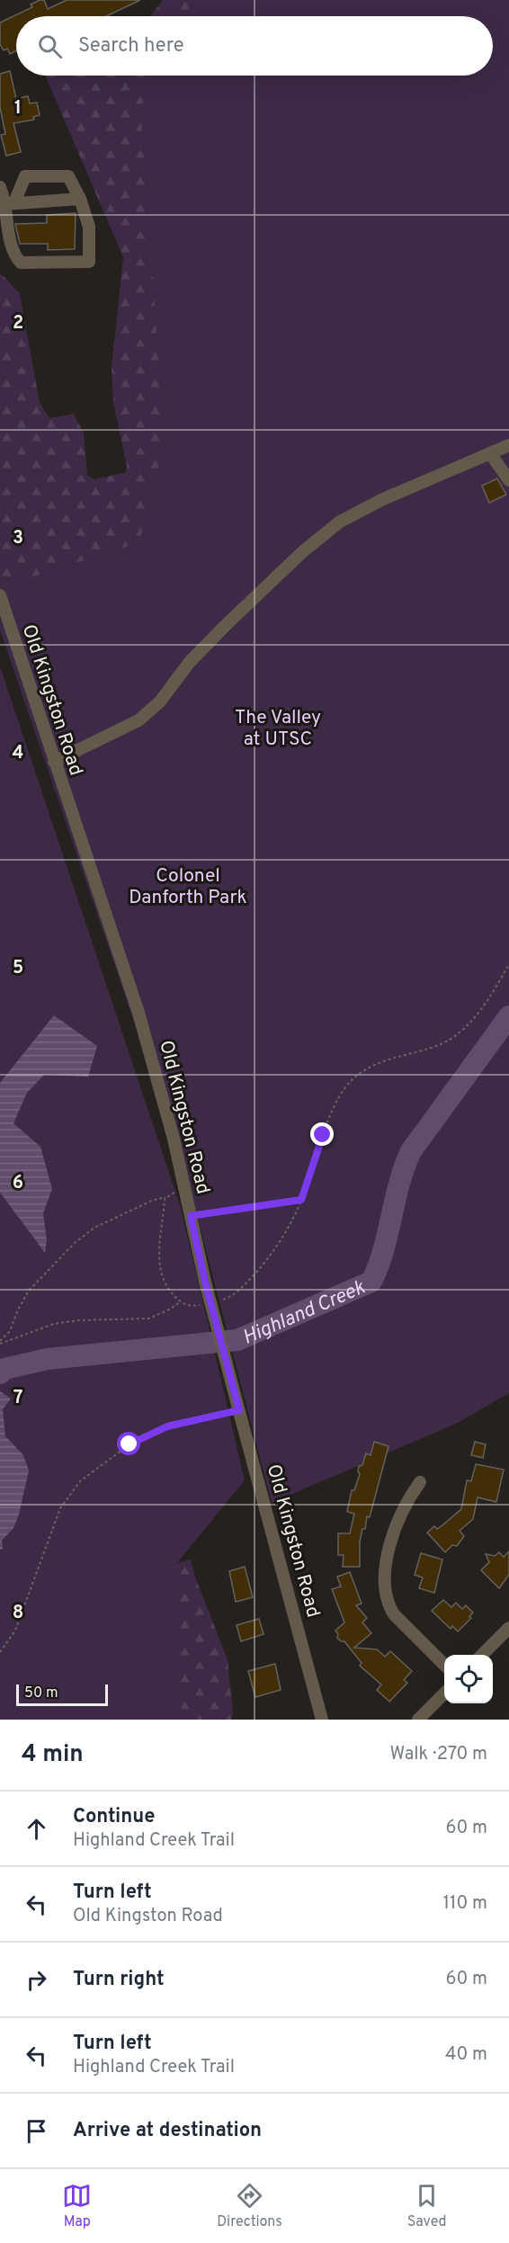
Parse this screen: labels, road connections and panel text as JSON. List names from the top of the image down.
{
  "streets": {
    "street": ["Old Kingston Road"]
  },
  "water": ["Highland Creek"],
  "parks": ["The Valley at UTSC", "Colonel Danforth Park"],
  "scale_bar": "50 m",
  "page": {
    "search": "Search here",
    "scale": "50 m",
    "heading": ["4 min", "Walk · 270 m"],
    "list": [
      ["Continue", "Highland Creek Trail", "60 m"],
      ["Turn left", "Old Kingston Road", "110 m"],
      ["Turn right", "60 m"],
      ["Turn left", "Highland Creek Trail", "40 m"],
      "Arrive at destination"
    ],
    "nav": ["Map", "Directions", "Saved"]
  },
  "grid": {
    "rows": [
      "1",
      "2",
      "3",
      "4",
      "5",
      "6",
      "7",
      "8"
    ]
  }
}
